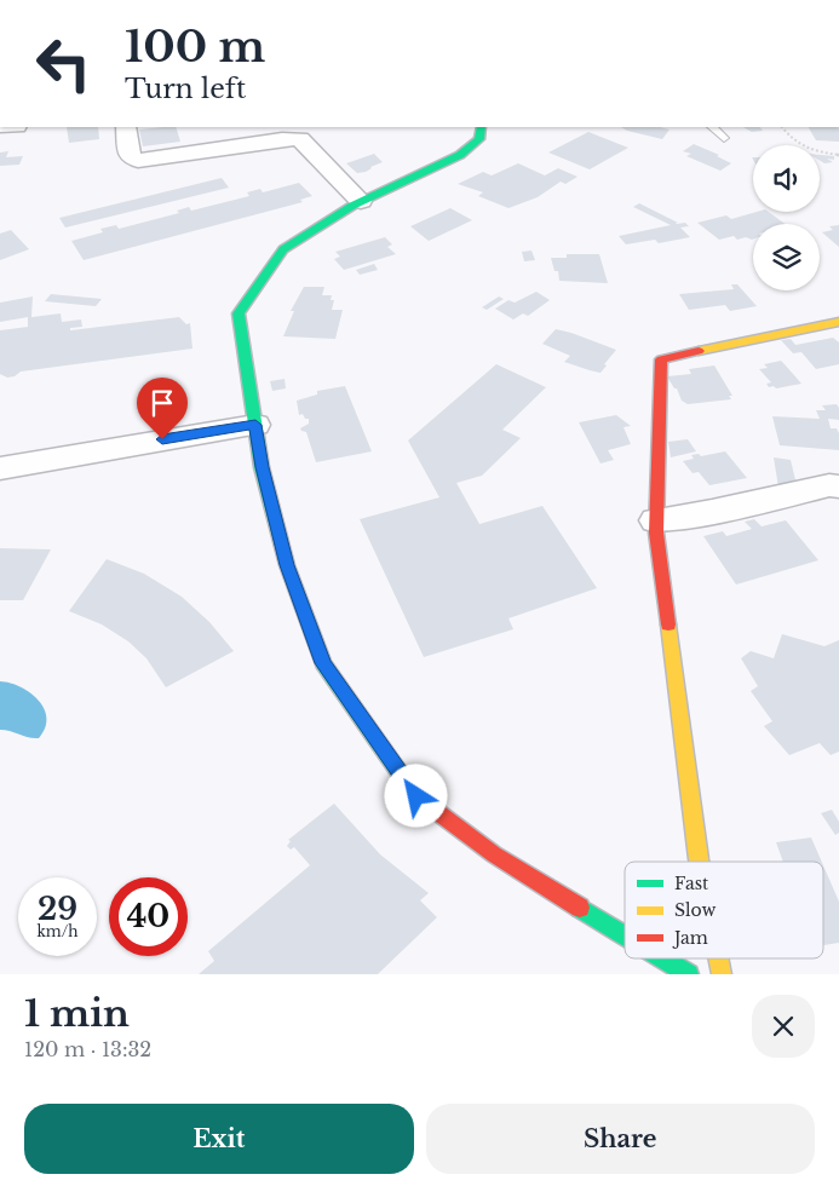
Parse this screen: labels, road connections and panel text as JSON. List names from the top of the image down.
{
  "legend": ["Fast", "Slow", "Jam"],
  "page": {
    "turn": ["100 m", "Turn left"],
    "speed": "29 km/h",
    "limit": "40",
    "heading": ["1 min", "120 m · 13:32"],
    "buttons": ["Exit", "Share"]
  }
}
